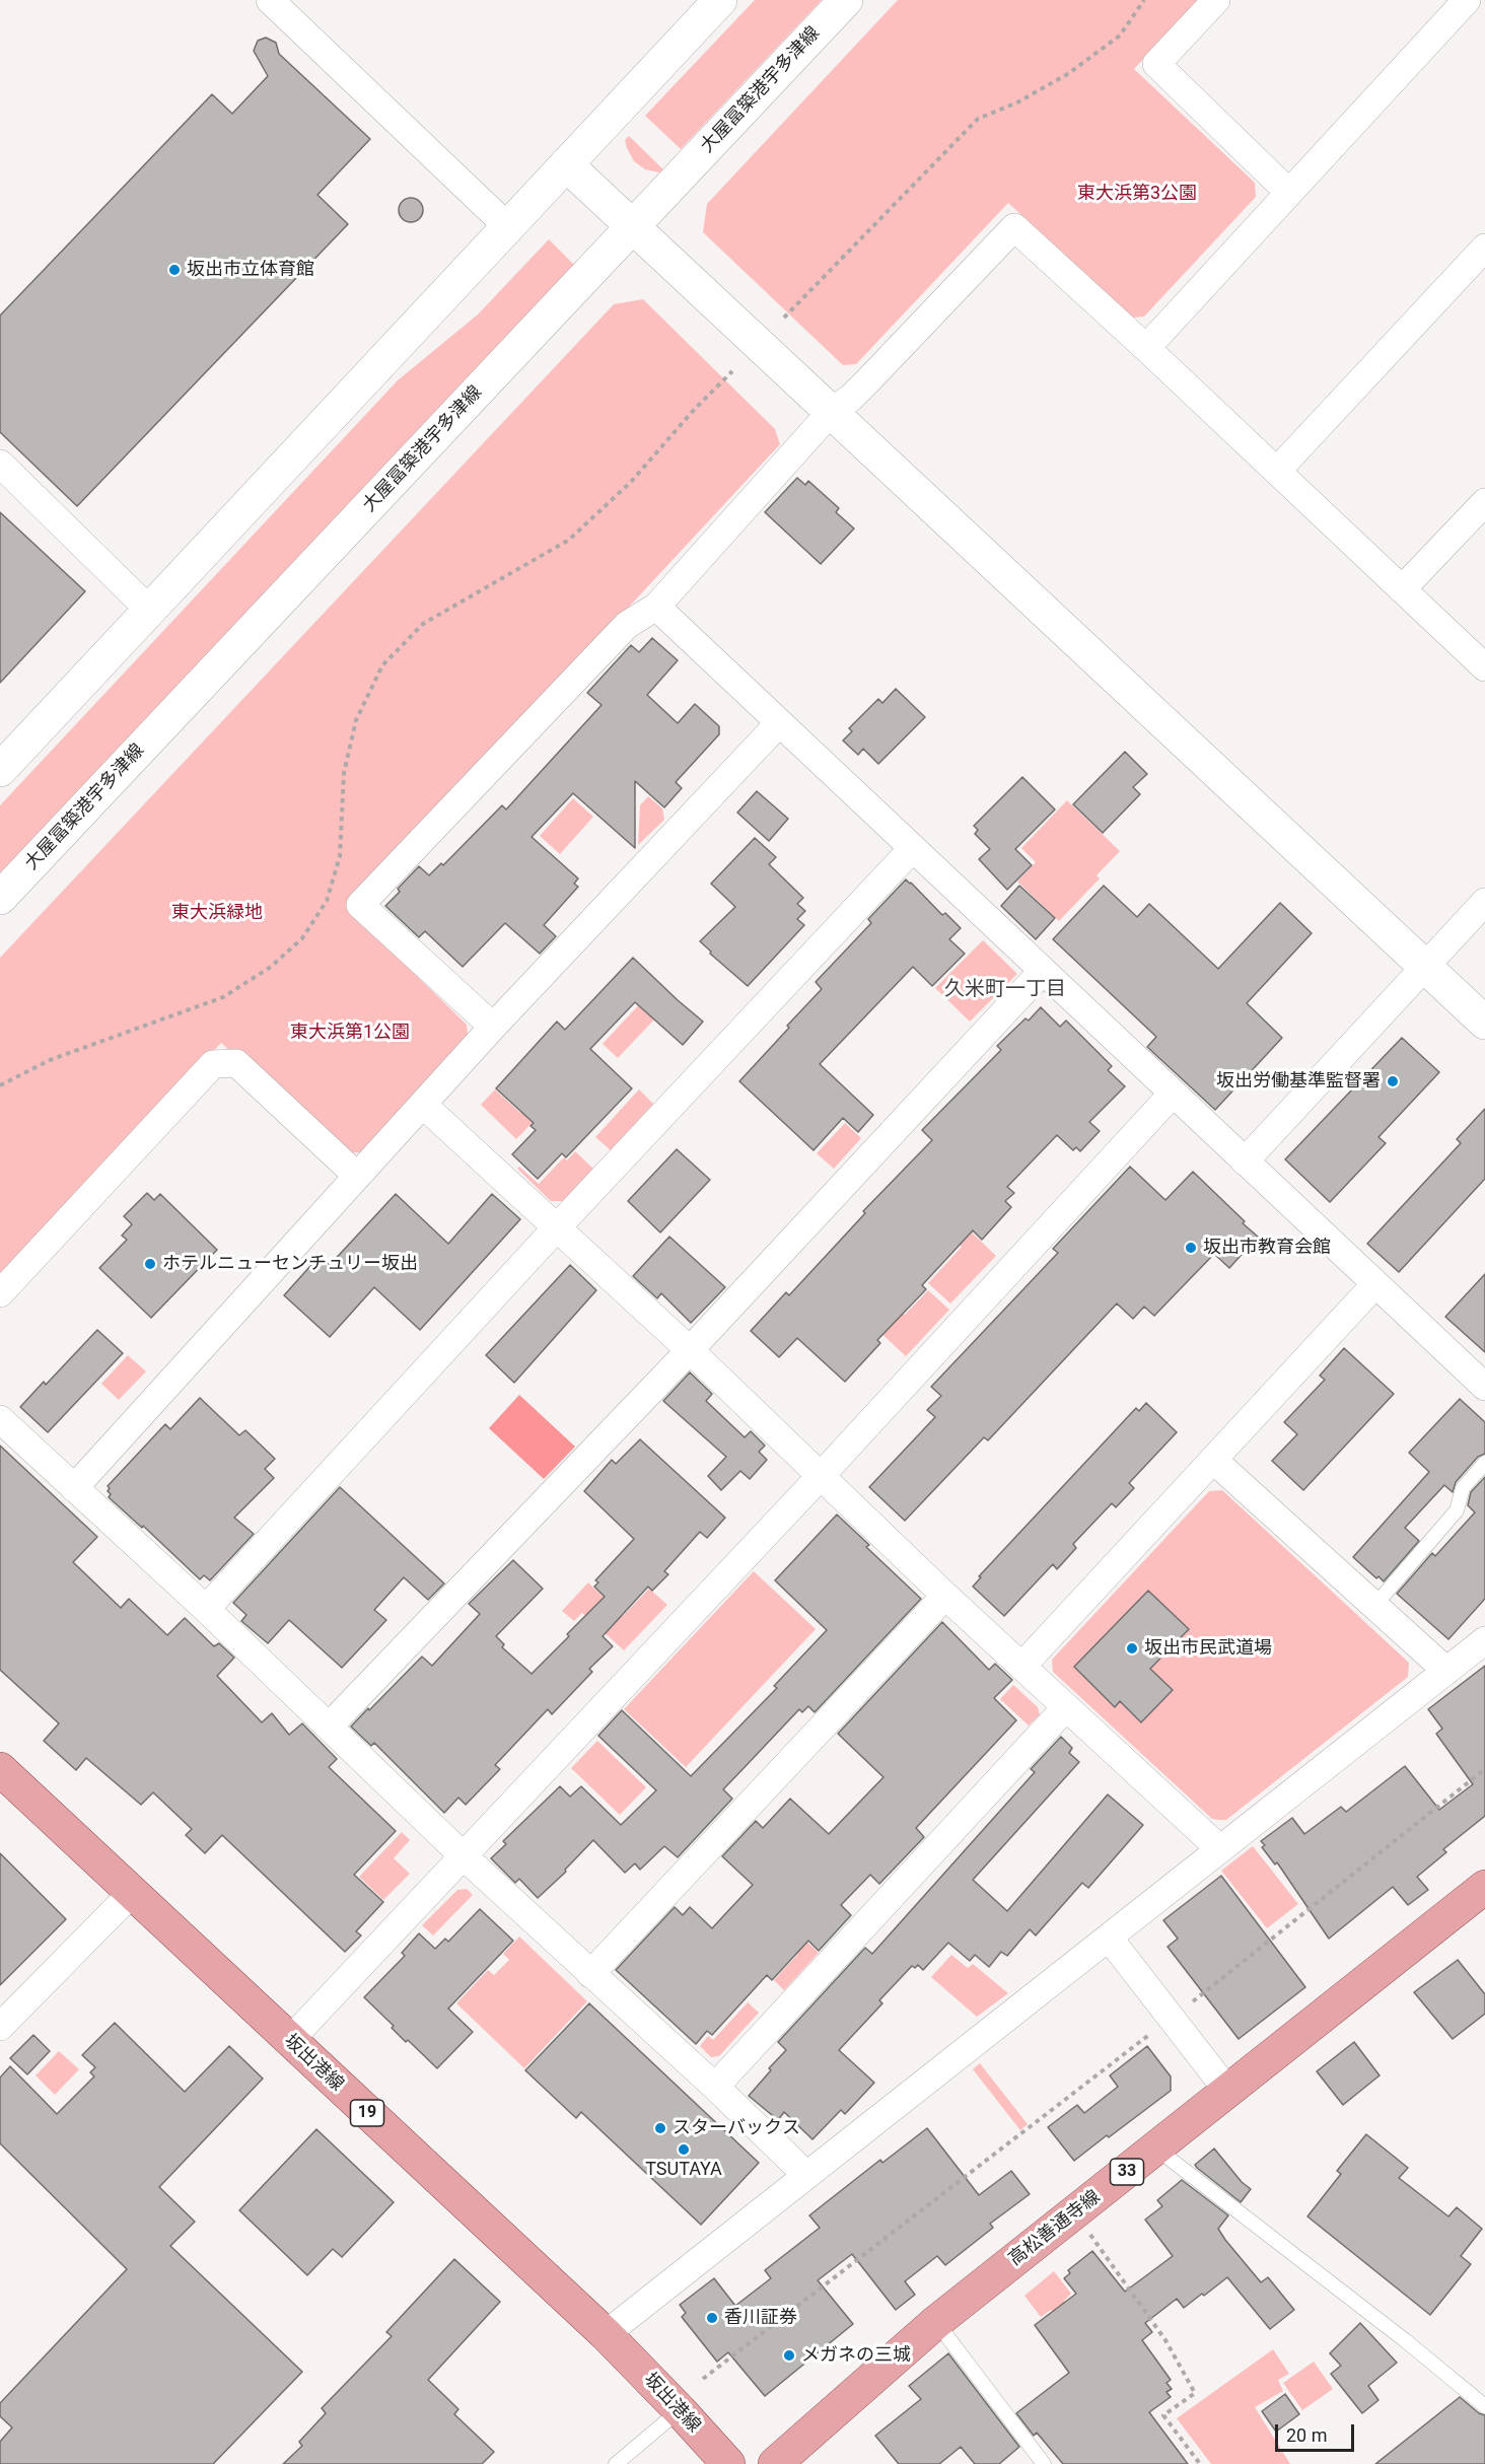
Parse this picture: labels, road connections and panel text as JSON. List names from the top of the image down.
{
  "streets": {
    "main road": [
      "大屋冨築港宇多津線",
      "坂出港線",
      "19",
      "33",
      "高松善通寺線"
    ]
  },
  "districts": ["久米町一丁目"],
  "parks": ["東大浜第3公園", "東大浜緑地", "東大浜第1公園"],
  "places": [
    "坂出市立体育館",
    "坂出労働基準監督署",
    "坂出市教育会館",
    "ホテルニューセンチュリー坂出",
    "坂出市民武道場",
    "スターバックス",
    "TSUTAYA",
    "香川証券",
    "メガネの三城"
  ],
  "scale_bar": "20 m"
}
